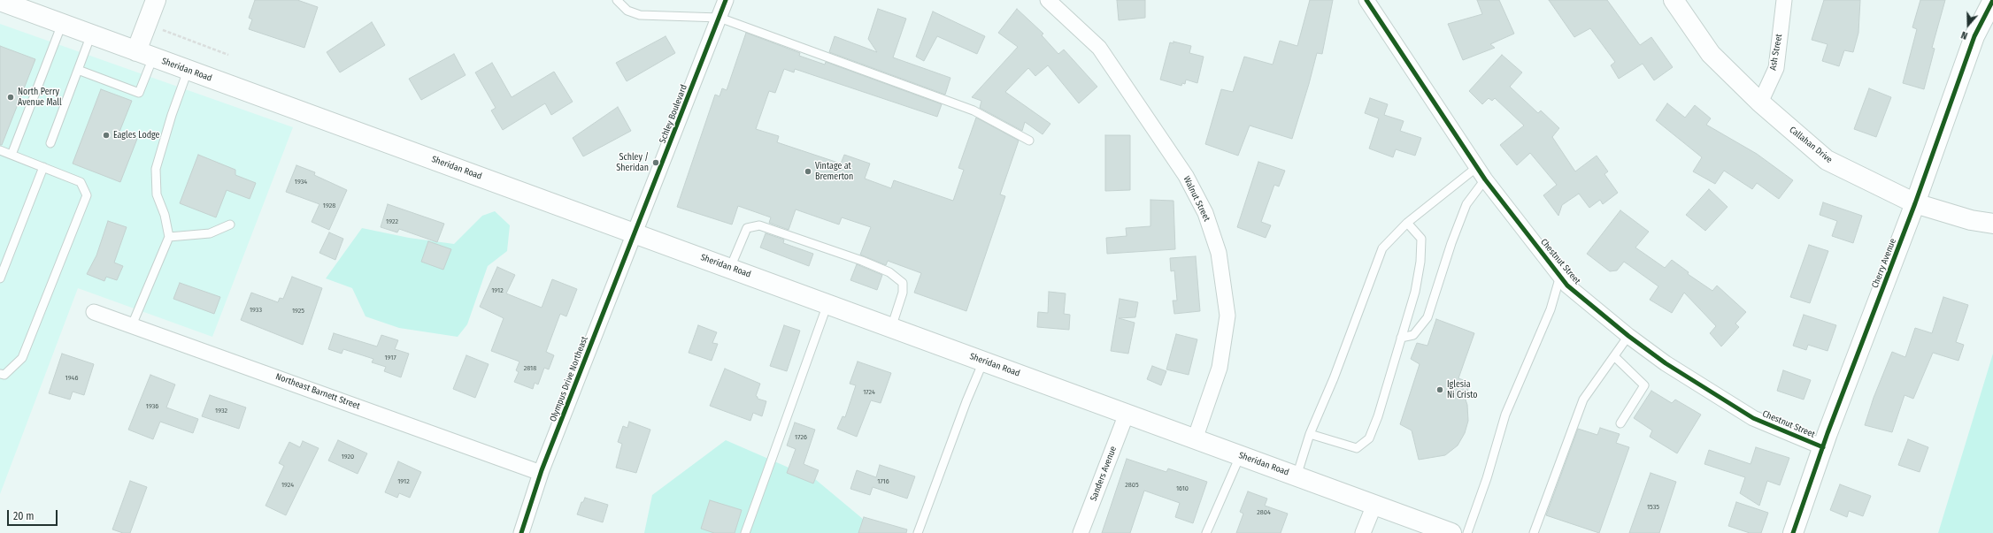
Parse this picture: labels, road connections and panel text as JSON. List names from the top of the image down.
{
  "streets": {
    "main road": ["Sheridan Road", "Callahan Drive", "Cherry Avenue"],
    "street": [
      "Ash Street",
      "Schley Boulevard",
      "Walnut Street",
      "Chestnut Street",
      "Olympus Drive Northeast",
      "Northeast Barnett Street",
      "Sanders Avenue"
    ]
  },
  "crossings": [
    ["Ash Street", "Callahan Drive"],
    ["Sheridan Road", "Schley Boulevard"],
    ["Sheridan Road", "Walnut Street"],
    ["Sheridan Road", "Olympus Drive Northeast"],
    ["Sheridan Road", "Sanders Avenue"],
    ["Schley Boulevard", "Olympus Drive Northeast"],
    ["Callahan Drive", "Cherry Avenue"],
    ["Chestnut Street", "Cherry Avenue"],
    ["Olympus Drive Northeast", "Northeast Barnett Street"]
  ],
  "places": [
    "North Perry Avenue Mall",
    "Eagles Lodge",
    "Schley / Sheridan",
    "Vintage at Bremerton",
    "Iglesia Ni Cristo"
  ],
  "house_numbers": [
    "1934",
    "1928",
    "1922",
    "1912",
    "1933",
    "1925",
    "1917",
    "2818",
    "1946",
    "1724",
    "1936",
    "1932",
    "1726",
    "1920",
    "1912",
    "1716",
    "1924",
    "2805",
    "1610",
    "1535",
    "2804"
  ],
  "scale_bar": "20 m",
  "north": "bottom"
}
